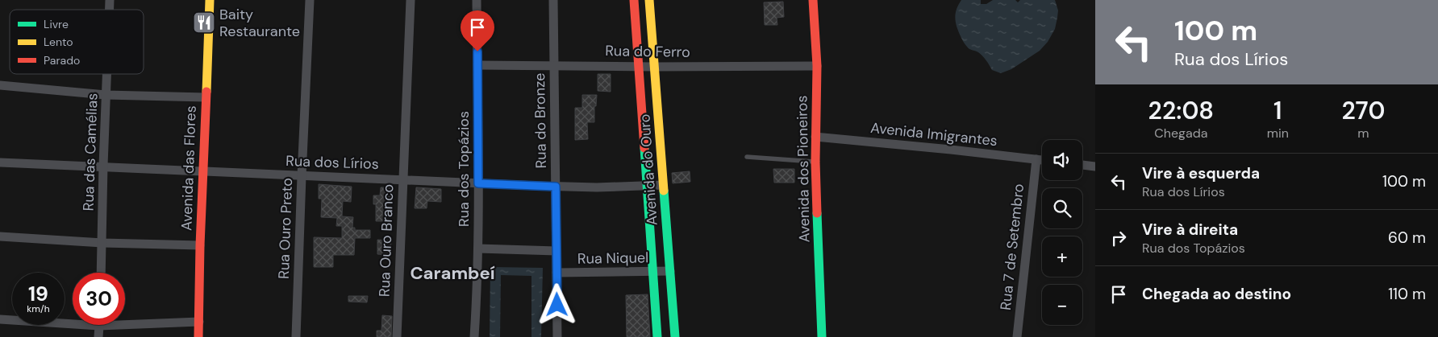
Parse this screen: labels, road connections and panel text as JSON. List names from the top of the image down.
{
  "streets": {
    "street": [
      "Rua do Ferro",
      "Rua do Bronze",
      "Avenida Imigrantes",
      "Rua das Camélias",
      "Rua dos Lírios",
      "Avenida das Flores",
      "Rua dos Topázios",
      "Avenida dos Pioneiros",
      "Avenida do Ouro",
      "Rua Ouro Preto",
      "Rua Ouro Branco",
      "Rua 7 de Setembro",
      "Rua Niquel"
    ]
  },
  "crossings": [
    ["Rua do Ferro", "Rua do Bronze"],
    ["Rua do Ferro", "Rua dos Topázios"],
    ["Rua do Ferro", "Avenida dos Pioneiros"],
    ["Rua do Ferro", "Avenida do Ouro"],
    ["Rua do Bronze", "Rua dos Lírios"],
    ["Rua do Bronze", "Rua Niquel"],
    ["Avenida Imigrantes", "Avenida dos Pioneiros"],
    ["Avenida Imigrantes", "Rua 7 de Setembro"],
    ["Rua das Camélias", "Rua dos Lírios"],
    ["Rua dos Lírios", "Avenida das Flores"],
    ["Rua dos Lírios", "Rua dos Topázios"],
    ["Rua dos Lírios", "Avenida do Ouro"],
    ["Rua dos Lírios", "Rua Ouro Preto"],
    ["Rua dos Lírios", "Rua Ouro Branco"],
    ["Rua dos Topázios", "Rua Niquel"],
    ["Avenida do Ouro", "Rua Niquel"]
  ],
  "districts": ["Carambeí"],
  "places": {
    "restaurant": ["Baity Restaurante"]
  },
  "legend": ["Livre", "Lento", "Parado"],
  "page": {
    "turn": ["100 m", "Rua dos Lírios"],
    "eta": [
      "22:08",
      "Chegada",
      "1",
      "min",
      "270",
      "m"
    ],
    "map_buttons": ["+", "−"],
    "list": [
      {
        "name": "Vire à esquerda",
        "note": "Rua dos Lírios",
        "value": "100 m"
      },
      {
        "name": "Vire à direita",
        "note": "Rua dos Topázios",
        "value": "60 m"
      },
      {
        "name": "Chegada ao destino",
        "value": "110 m"
      }
    ],
    "speed": "19 km/h",
    "limit": "30"
  }
}
